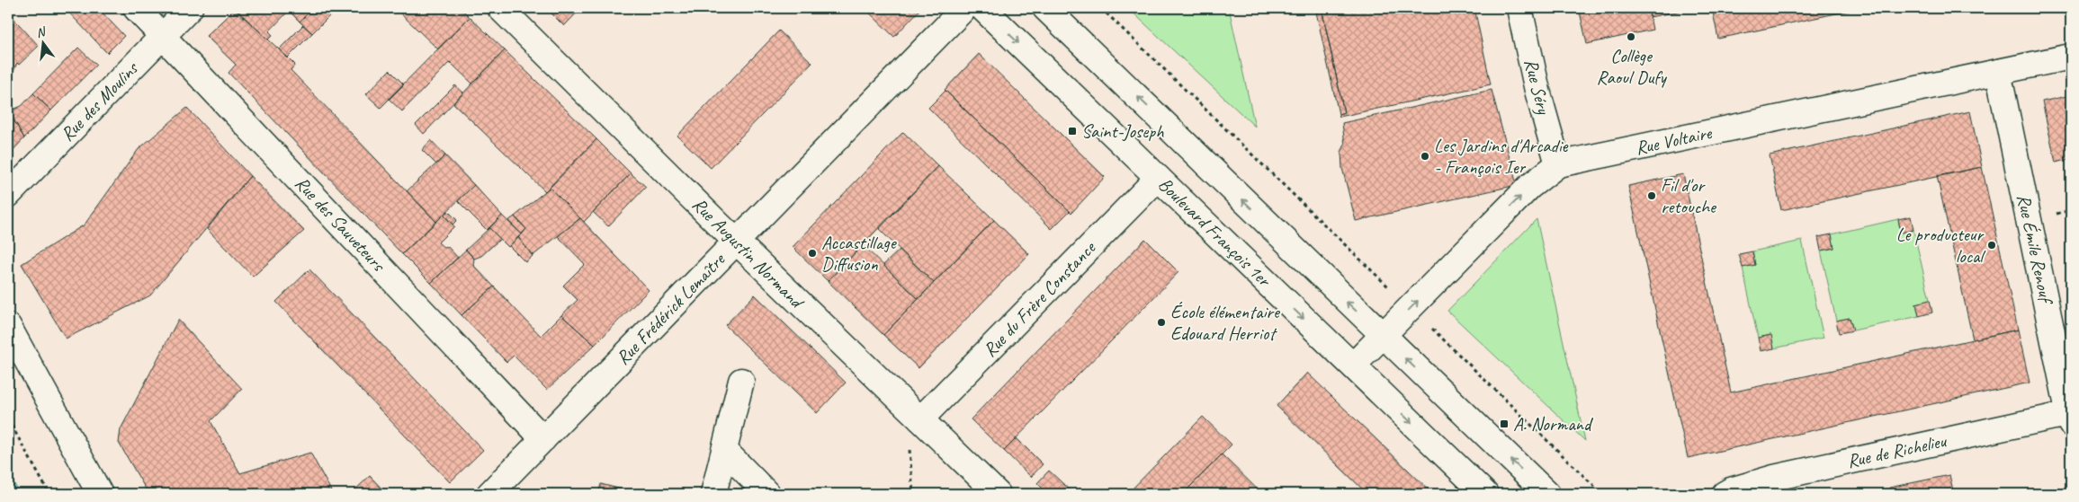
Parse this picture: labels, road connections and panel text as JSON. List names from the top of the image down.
{
  "streets": {
    "street": [
      "Rue Séry",
      "Rue des Moulins",
      "Rue Voltaire",
      "Rue des Sauveteurs",
      "Boulevard François 1er",
      "Rue Émile Renouf",
      "Rue Augustin Normand",
      "Rue du Frère Constance",
      "Rue Frédérick Lemaître",
      "Rue de Richelieu"
    ]
  },
  "crossings": [
    ["Rue Séry", "Rue Voltaire"],
    ["Rue des Moulins", "Rue des Sauveteurs"],
    ["Rue Voltaire", "Boulevard François 1er"],
    ["Rue Voltaire", "Rue Émile Renouf"],
    ["Rue des Sauveteurs", "Rue Frédérick Lemaître"],
    ["Boulevard François 1er", "Rue du Frère Constance"],
    ["Rue Émile Renouf", "Rue de Richelieu"],
    ["Rue Augustin Normand", "Rue du Frère Constance"],
    ["Rue Augustin Normand", "Rue Frédérick Lemaître"]
  ],
  "places": {
    "other": [
      "Collège Raoul Dufy",
      "Les Jardins d'Arcadie - François Ier",
      "Fil d'or retouche",
      "Le producteur local",
      "Accastillage Diffusion",
      "École élémentaire Edouard Herriot"
    ],
    "transit": ["Saint-Joseph", "A. Normand"]
  },
  "north": "top"
}
